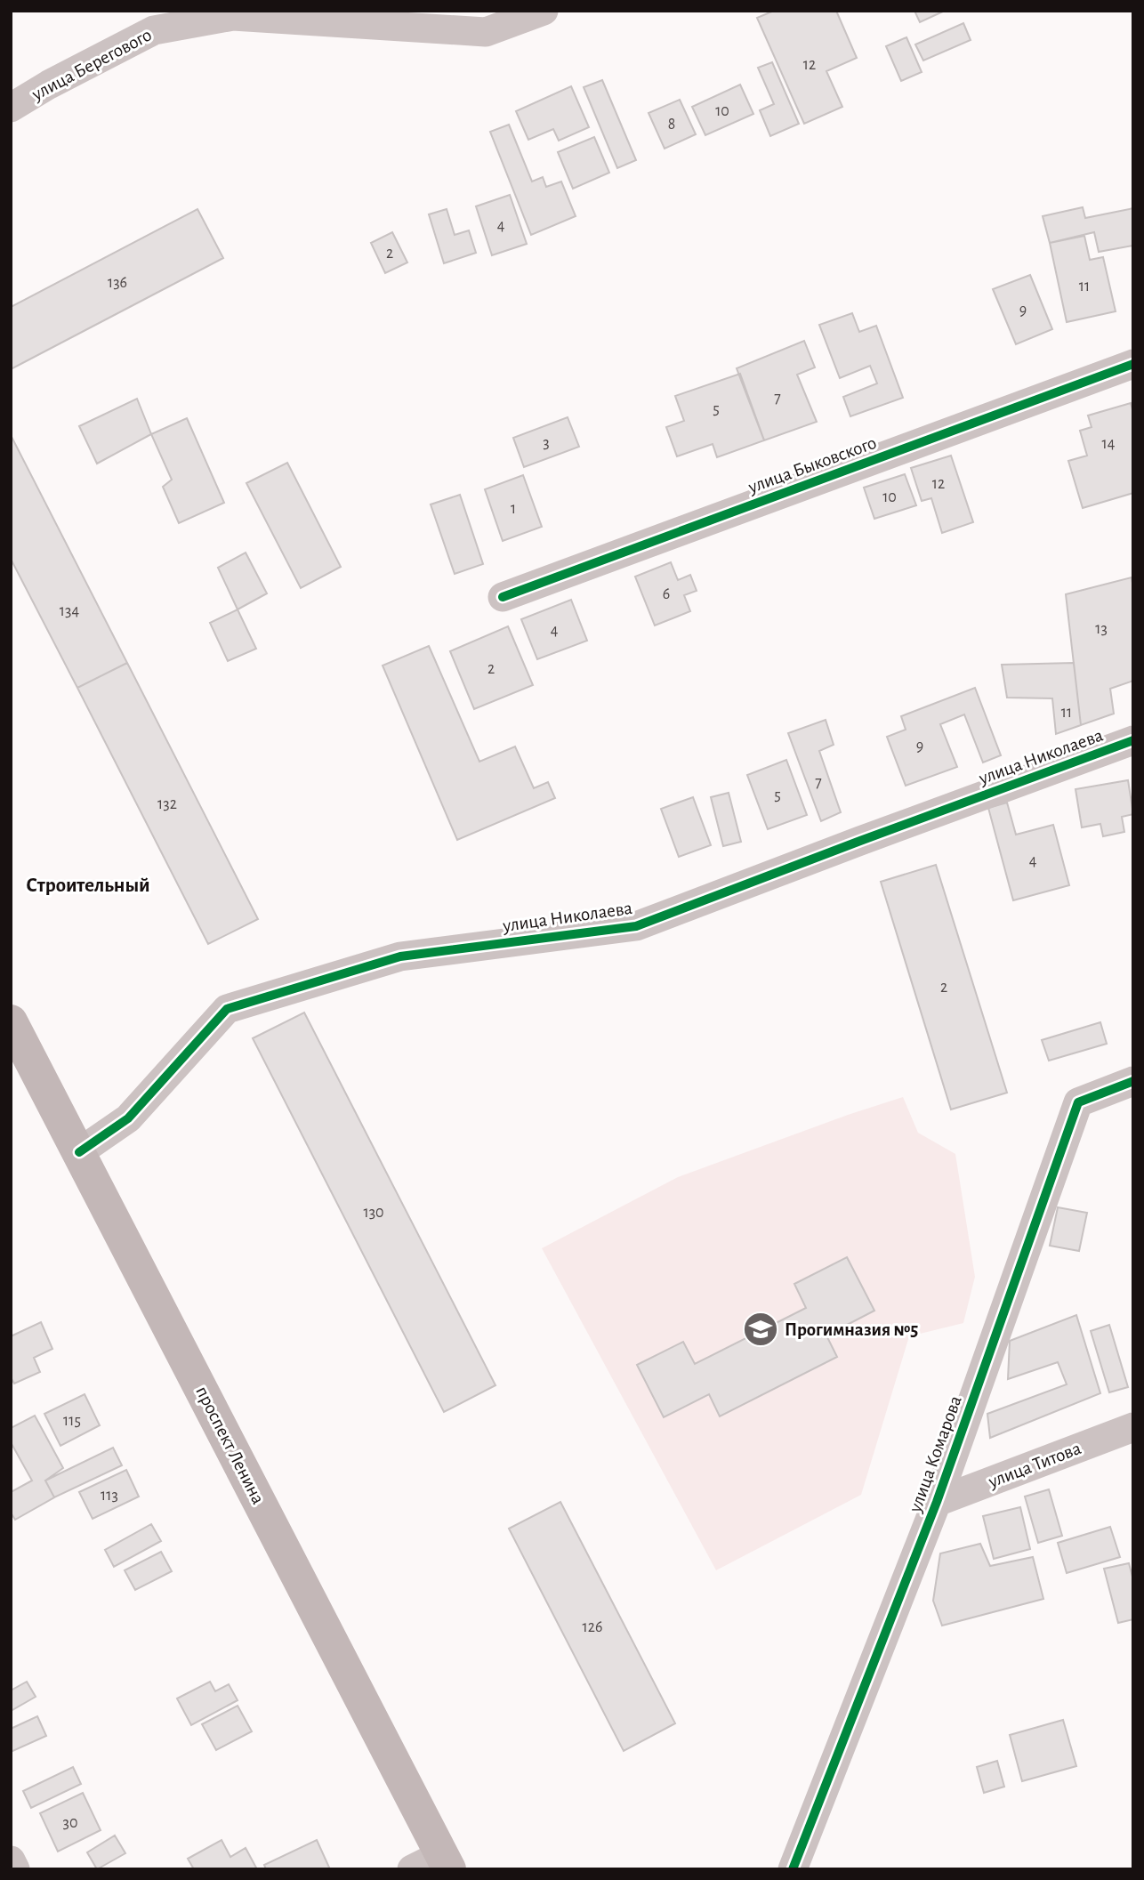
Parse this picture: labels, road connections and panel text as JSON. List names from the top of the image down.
{
  "streets": {
    "main road": ["проспект Ленина"],
    "street": [
      "улица Берегового",
      "улица Быковского",
      "улица Николаева",
      "улица Комарова",
      "улица Титова"
    ]
  },
  "crossings": [
    ["улица Николаева", "проспект Ленина"],
    ["улица Комарова", "улица Титова"]
  ],
  "districts": ["Строительный"],
  "places": {
    "school or university": ["Прогимназия №5"]
  },
  "house_numbers": [
    "12",
    "10",
    "8",
    "4",
    "2",
    "136",
    "11",
    "9",
    "7",
    "5",
    "3",
    "14",
    "12",
    "10",
    "1",
    "6",
    "134",
    "13",
    "4",
    "2",
    "11",
    "9",
    "7",
    "5",
    "132",
    "4",
    "2",
    "130",
    "115",
    "113",
    "126",
    "30"
  ]
}
